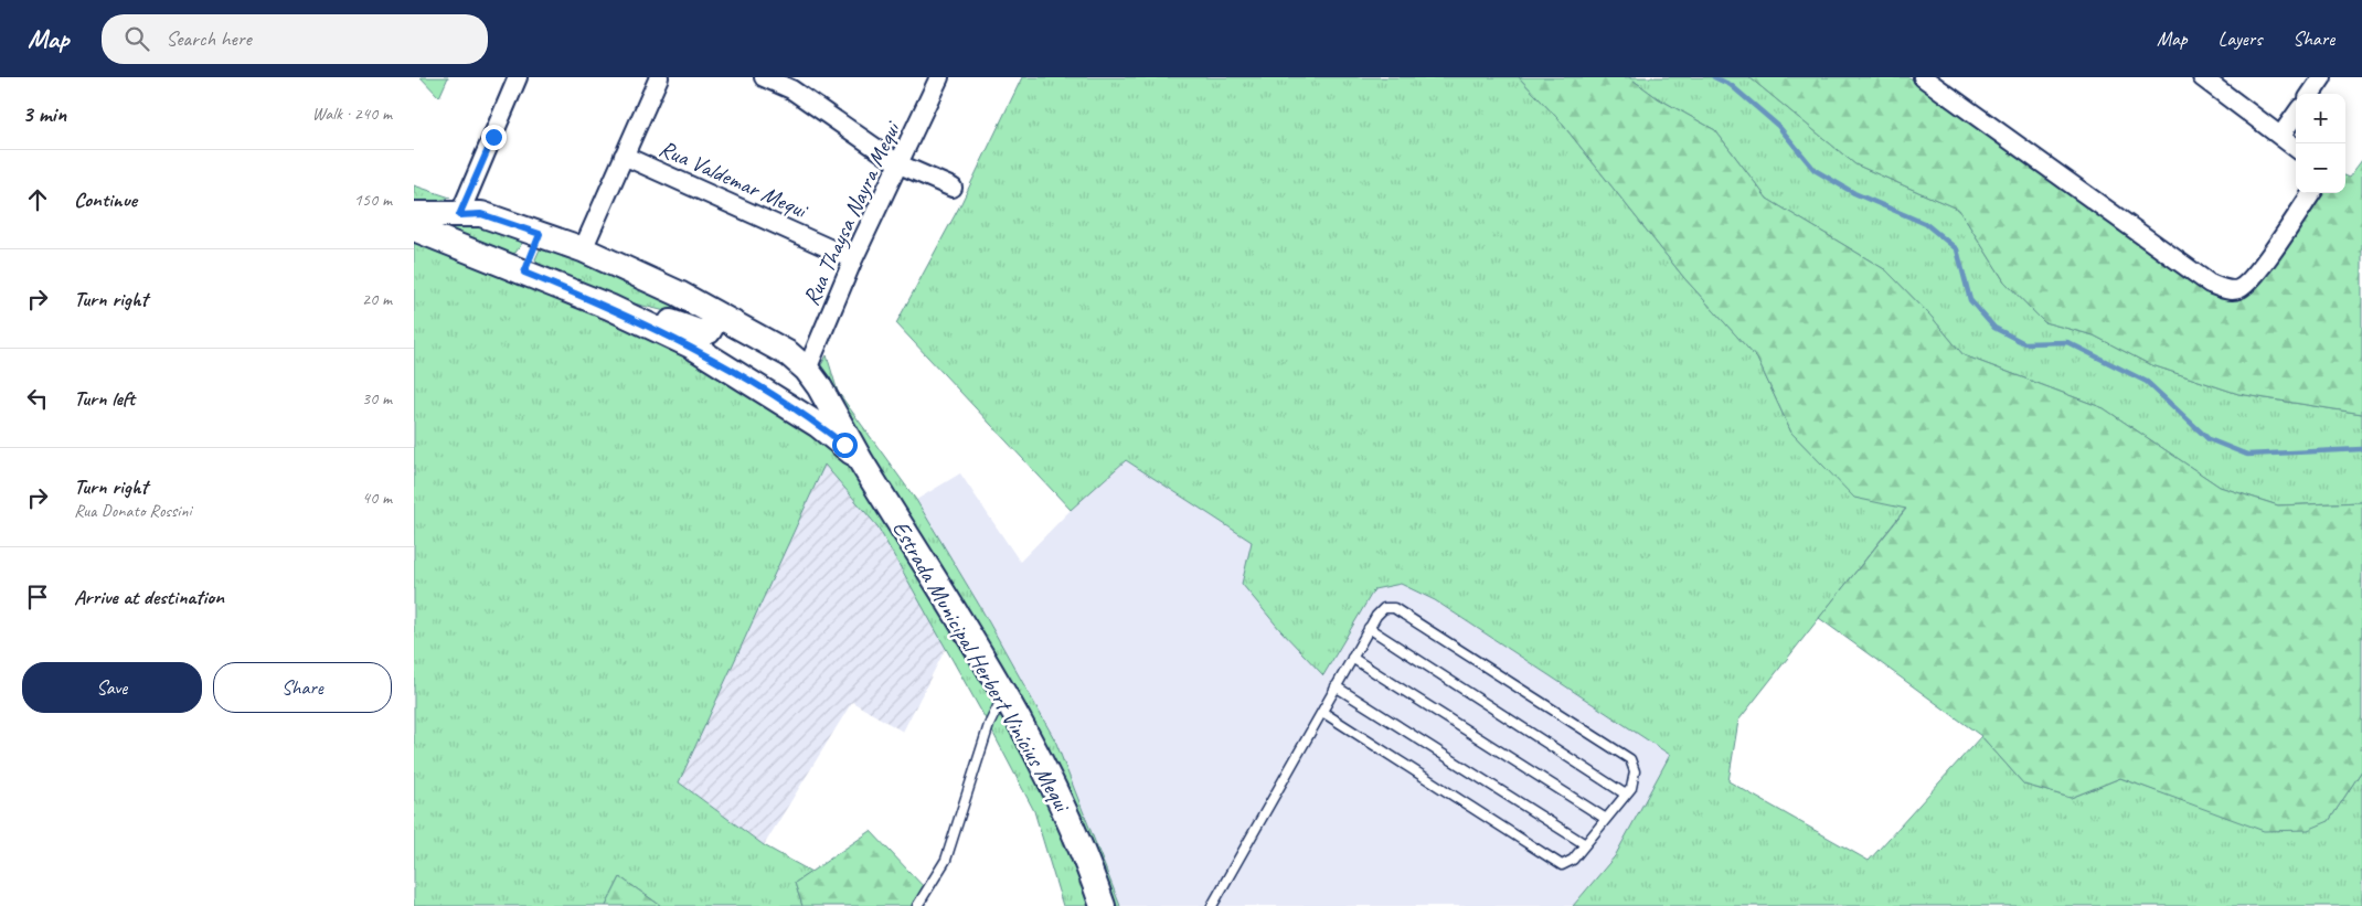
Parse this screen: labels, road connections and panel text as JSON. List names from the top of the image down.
{
  "streets": {
    "main road": ["Estrada Municipal Herbert Vinícius Mequi"],
    "street": ["Rua Valdemar Mequi", "Rua Thaysa Nayra Mequi"]
  },
  "crossings": [
    ["Rua Valdemar Mequi", "Rua Thaysa Nayra Mequi"],
    ["Rua Thaysa Nayra Mequi", "Estrada Municipal Herbert Vinícius Mequi"]
  ],
  "page": {
    "header": "Map",
    "search": "Search here",
    "nav": ["Map", "Layers", "Share"],
    "heading": ["3 min", "Walk · 240 m"],
    "map_buttons": ["+", "−"],
    "list": [
      ["Continue", "150 m"],
      ["Turn right", "20 m"],
      ["Turn left", "30 m"],
      ["Turn right", "Rua Donato Rossini", "40 m"],
      "Arrive at destination"
    ],
    "buttons": ["Save", "Share"]
  }
}
